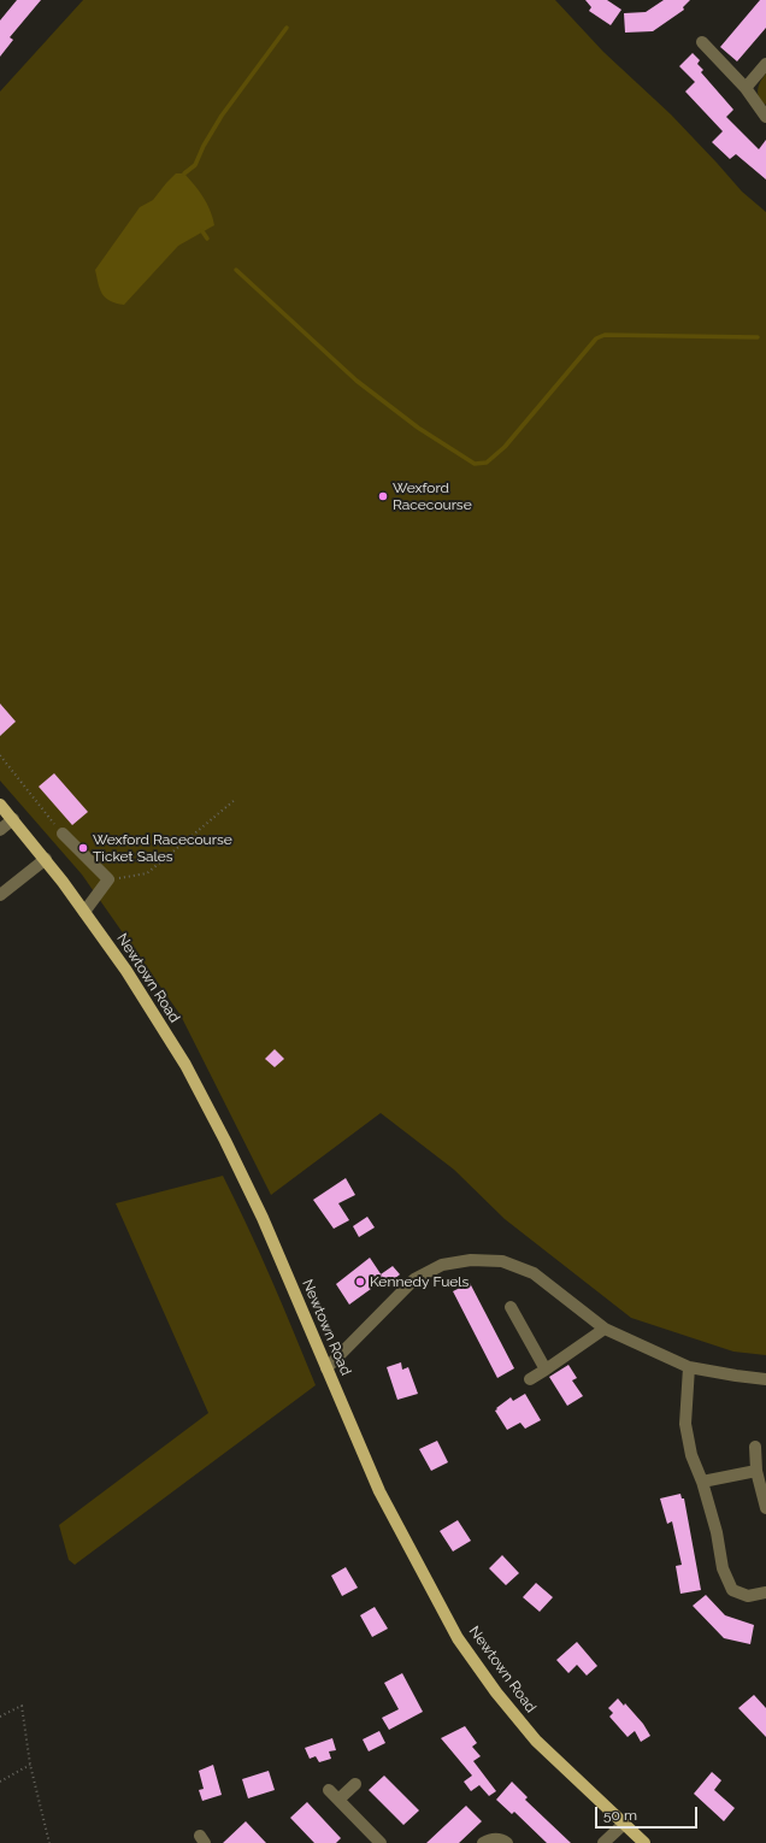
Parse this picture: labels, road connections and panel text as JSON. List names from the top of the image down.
{
  "streets": {
    "main road": ["Newtown Road"]
  },
  "places": ["Wexford Racecourse", "Wexford Racecourse Ticket Sales", "Kennedy Fuels"],
  "scale_bar": "50 m"
}
